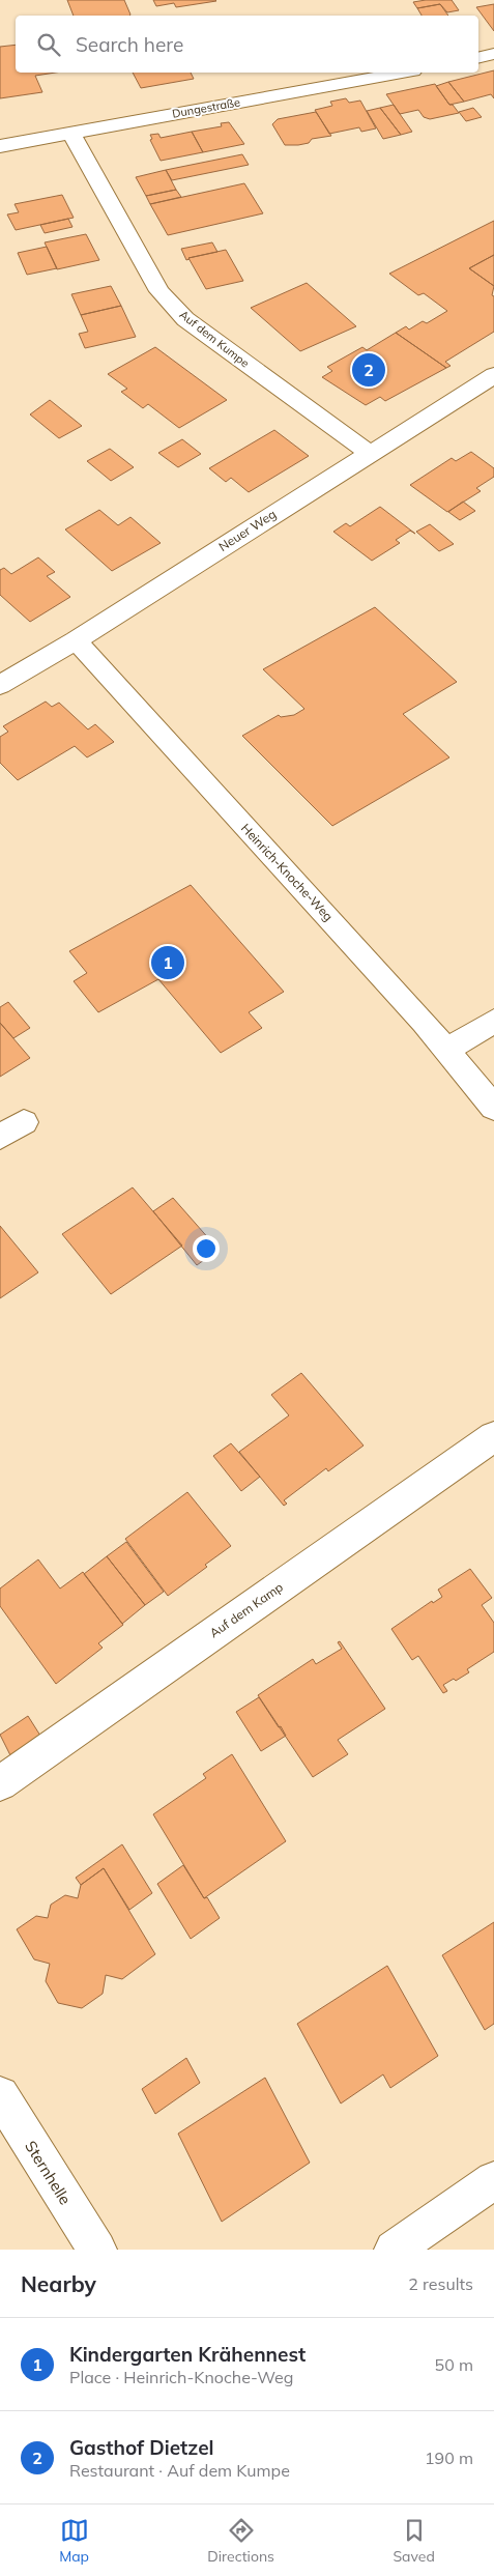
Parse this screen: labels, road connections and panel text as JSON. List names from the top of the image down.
{
  "streets": {
    "street": [
      "Dungestraße",
      "Auf dem Kumpe",
      "Neuer Weg",
      "Heinrich-Knoche-Weg",
      "Auf dem Kamp",
      "Sternhelle"
    ]
  },
  "crossings": [
    ["Dungestraße", "Auf dem Kumpe"],
    ["Auf dem Kumpe", "Neuer Weg"],
    ["Neuer Weg", "Heinrich-Knoche-Weg"]
  ],
  "page": {
    "search": "Search here",
    "pins": ["2", "1"],
    "heading": ["Nearby", "2 results"],
    "list": [
      {
        "mark": "1",
        "name": "Kindergarten Krähennest",
        "note": "Place · Heinrich-Knoche-Weg",
        "value": "50 m"
      },
      {
        "mark": "2",
        "name": "Gasthof Dietzel",
        "note": "Restaurant · Auf dem Kumpe",
        "value": "190 m"
      }
    ],
    "nav": ["Map", "Directions", "Saved"]
  }
}
